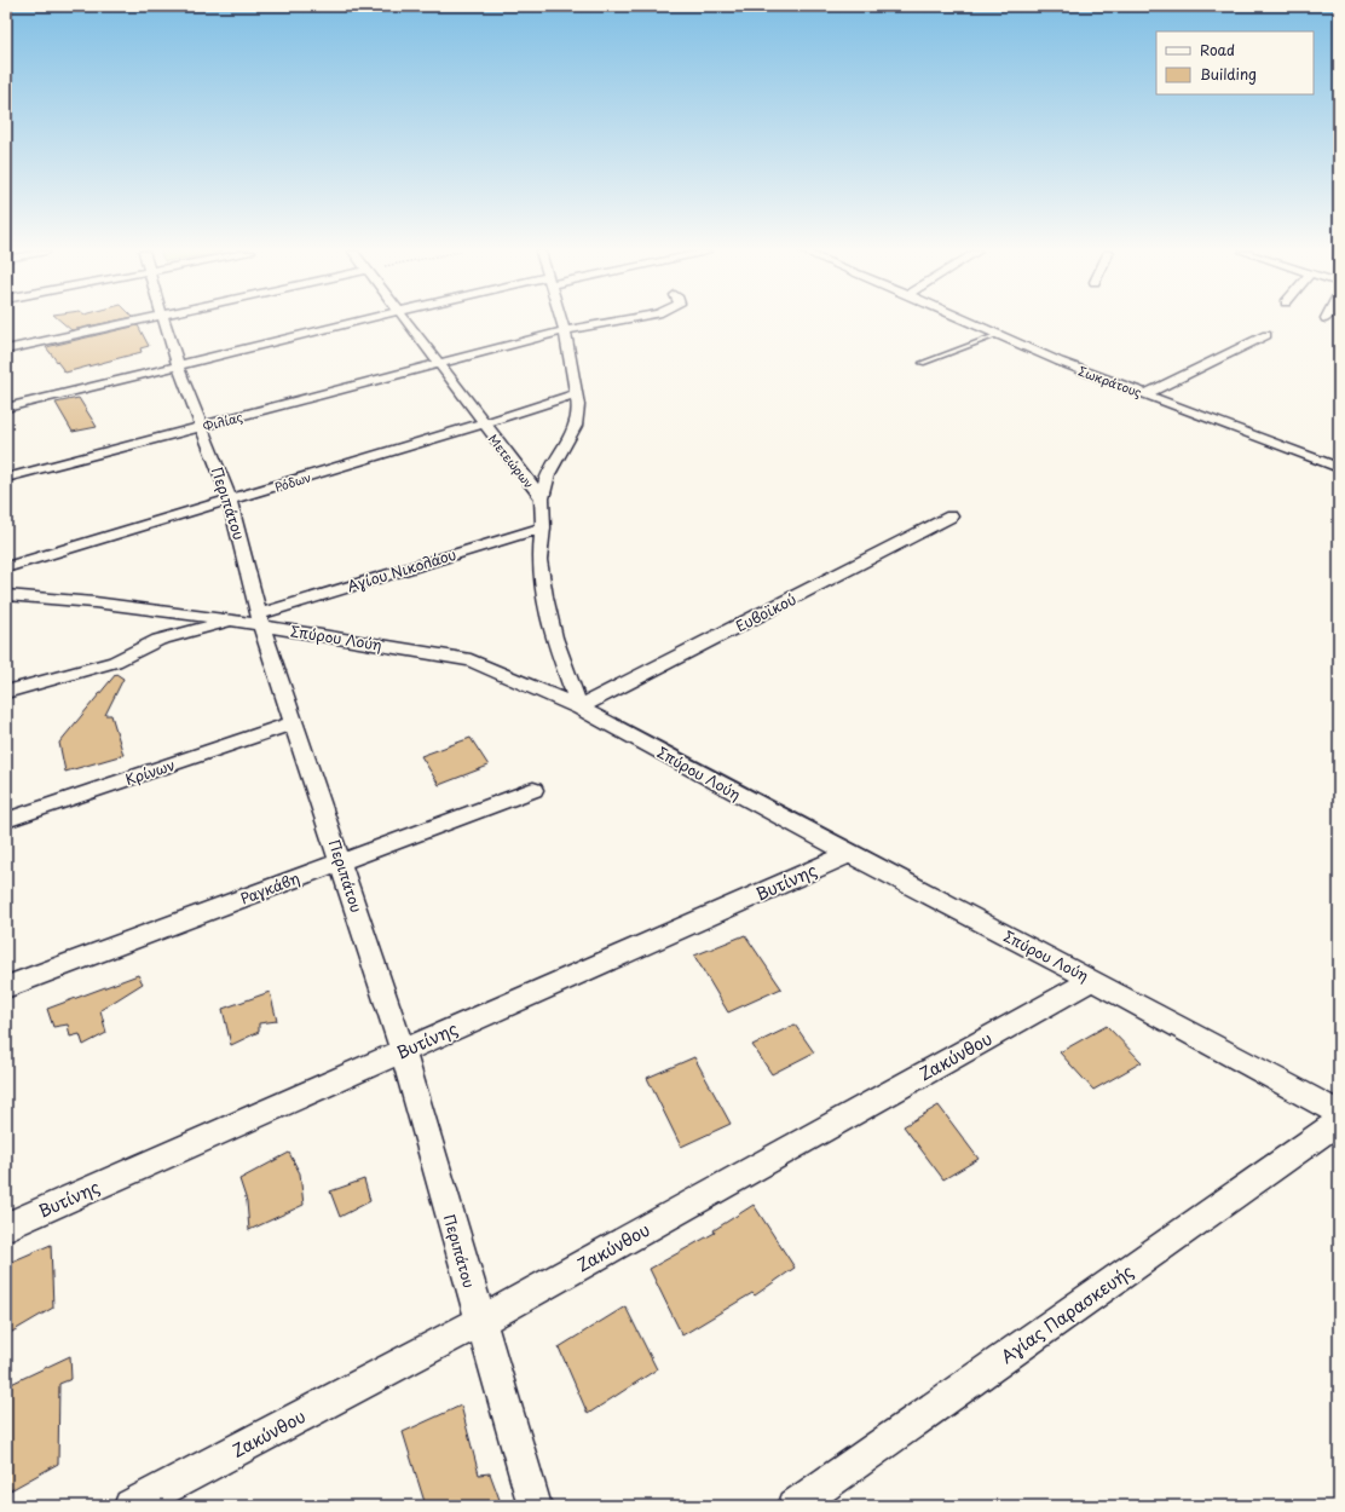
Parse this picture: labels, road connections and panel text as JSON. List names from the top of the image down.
{
  "streets": {
    "street": [
      "Σωκράτους",
      "Φιλίας",
      "Μετεώρων",
      "Ρόδων",
      "Περιπάτου",
      "Αγίου Νικολάου",
      "Ευβοϊκού",
      "Σπύρου Λούη",
      "Κρίνων",
      "Βυτίνης",
      "Ραγκάβη",
      "Ζακύνθου",
      "Αγίας Παρασκευής"
    ]
  },
  "crossings": [
    ["Φιλίας", "Μετεώρων"],
    ["Φιλίας", "Περιπάτου"],
    ["Μετεώρων", "Ρόδων"],
    ["Μετεώρων", "Αγίου Νικολάου"],
    ["Μετεώρων", "Ευβοϊκού"],
    ["Μετεώρων", "Σπύρου Λούη"],
    ["Ρόδων", "Περιπάτου"],
    ["Περιπάτου", "Αγίου Νικολάου"],
    ["Περιπάτου", "Σπύρου Λούη"],
    ["Περιπάτου", "Κρίνων"],
    ["Περιπάτου", "Βυτίνης"],
    ["Περιπάτου", "Ραγκάβη"],
    ["Περιπάτου", "Ζακύνθου"],
    ["Αγίου Νικολάου", "Σπύρου Λούη"],
    ["Ευβοϊκού", "Σπύρου Λούη"],
    ["Σπύρου Λούη", "Βυτίνης"],
    ["Σπύρου Λούη", "Ζακύνθου"]
  ],
  "legend": ["Road", "Building"]
}
